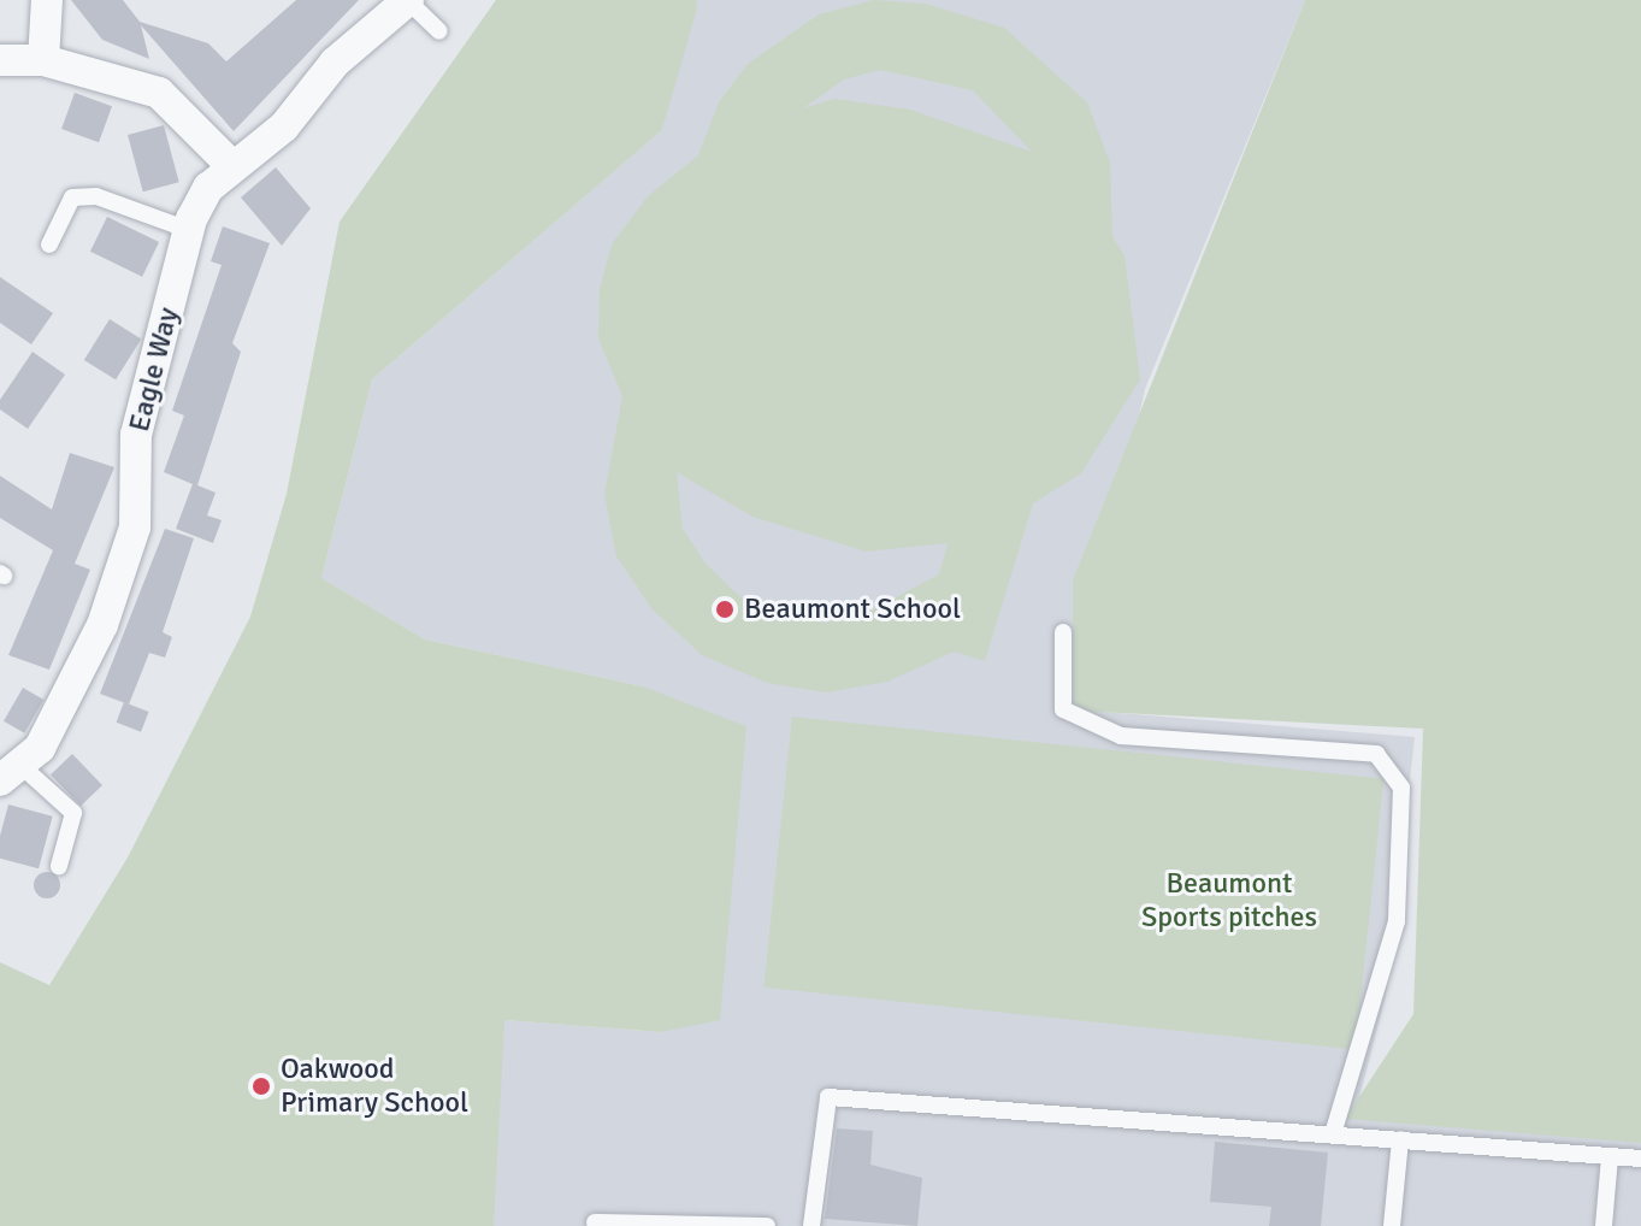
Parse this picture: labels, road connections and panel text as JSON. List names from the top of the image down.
{
  "streets": {
    "street": ["Eagle Way"]
  },
  "parks": ["Beaumont Sports pitches"],
  "places": ["Beaumont School", "Oakwood Primary School"]
}
